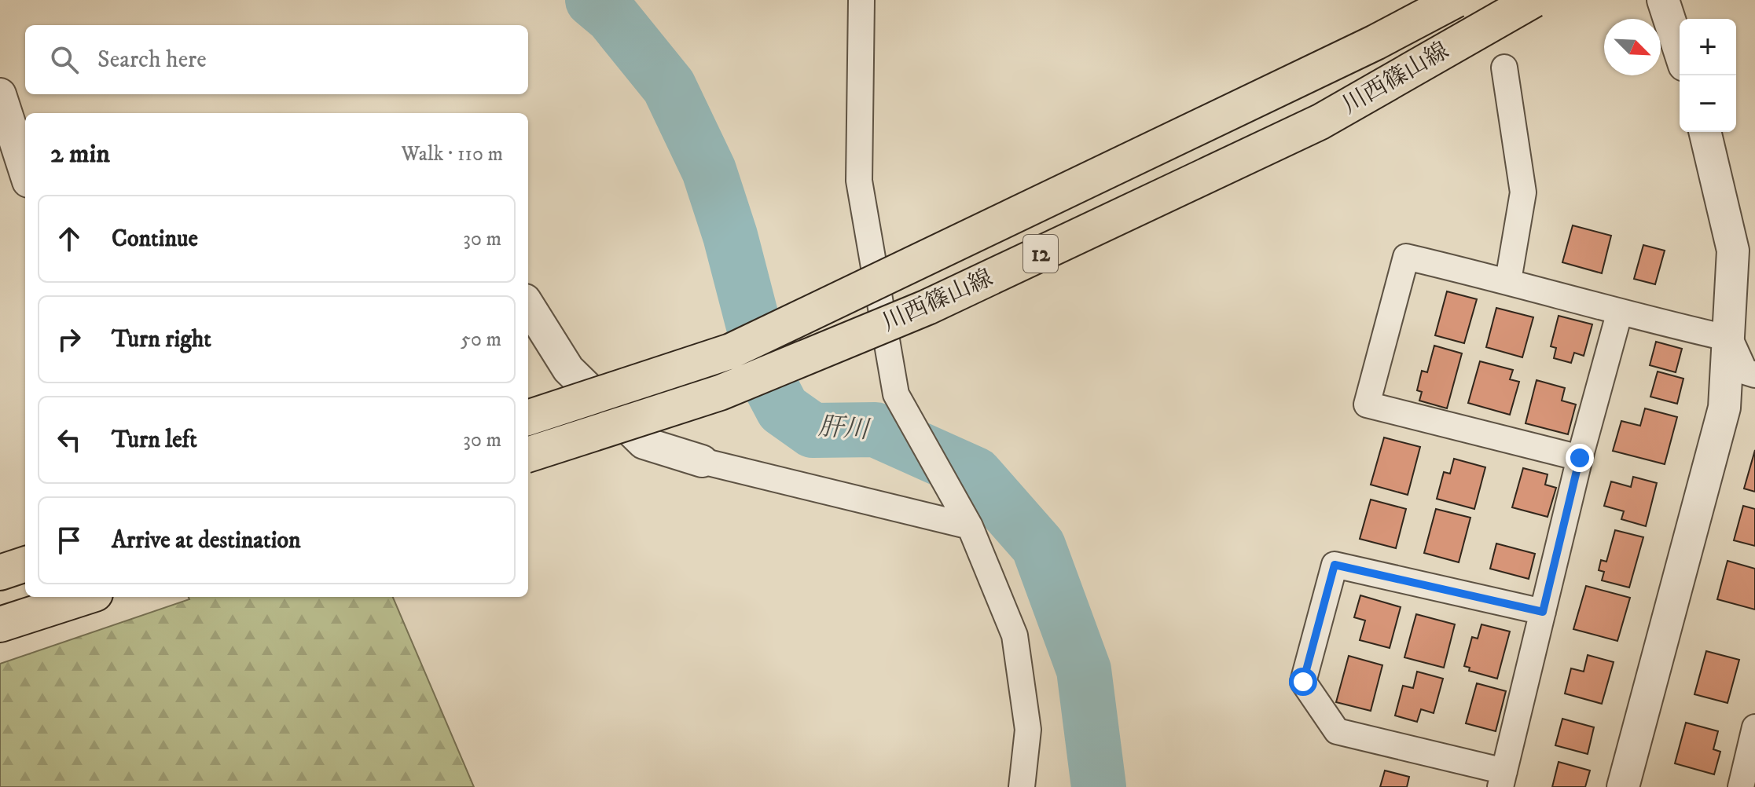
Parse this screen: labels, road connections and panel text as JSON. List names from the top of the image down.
{
  "streets": {
    "main road": ["川西篠山線", "12"]
  },
  "water": ["肝川"],
  "north": "bottom right",
  "page": {
    "map_buttons": ["+", "−"],
    "search": "Search here",
    "heading": ["2 min", "Walk · 110 m"],
    "list": [
      ["Continue", "30 m"],
      ["Turn right", "50 m"],
      ["Turn left", "30 m"],
      "Arrive at destination"
    ]
  }
}
